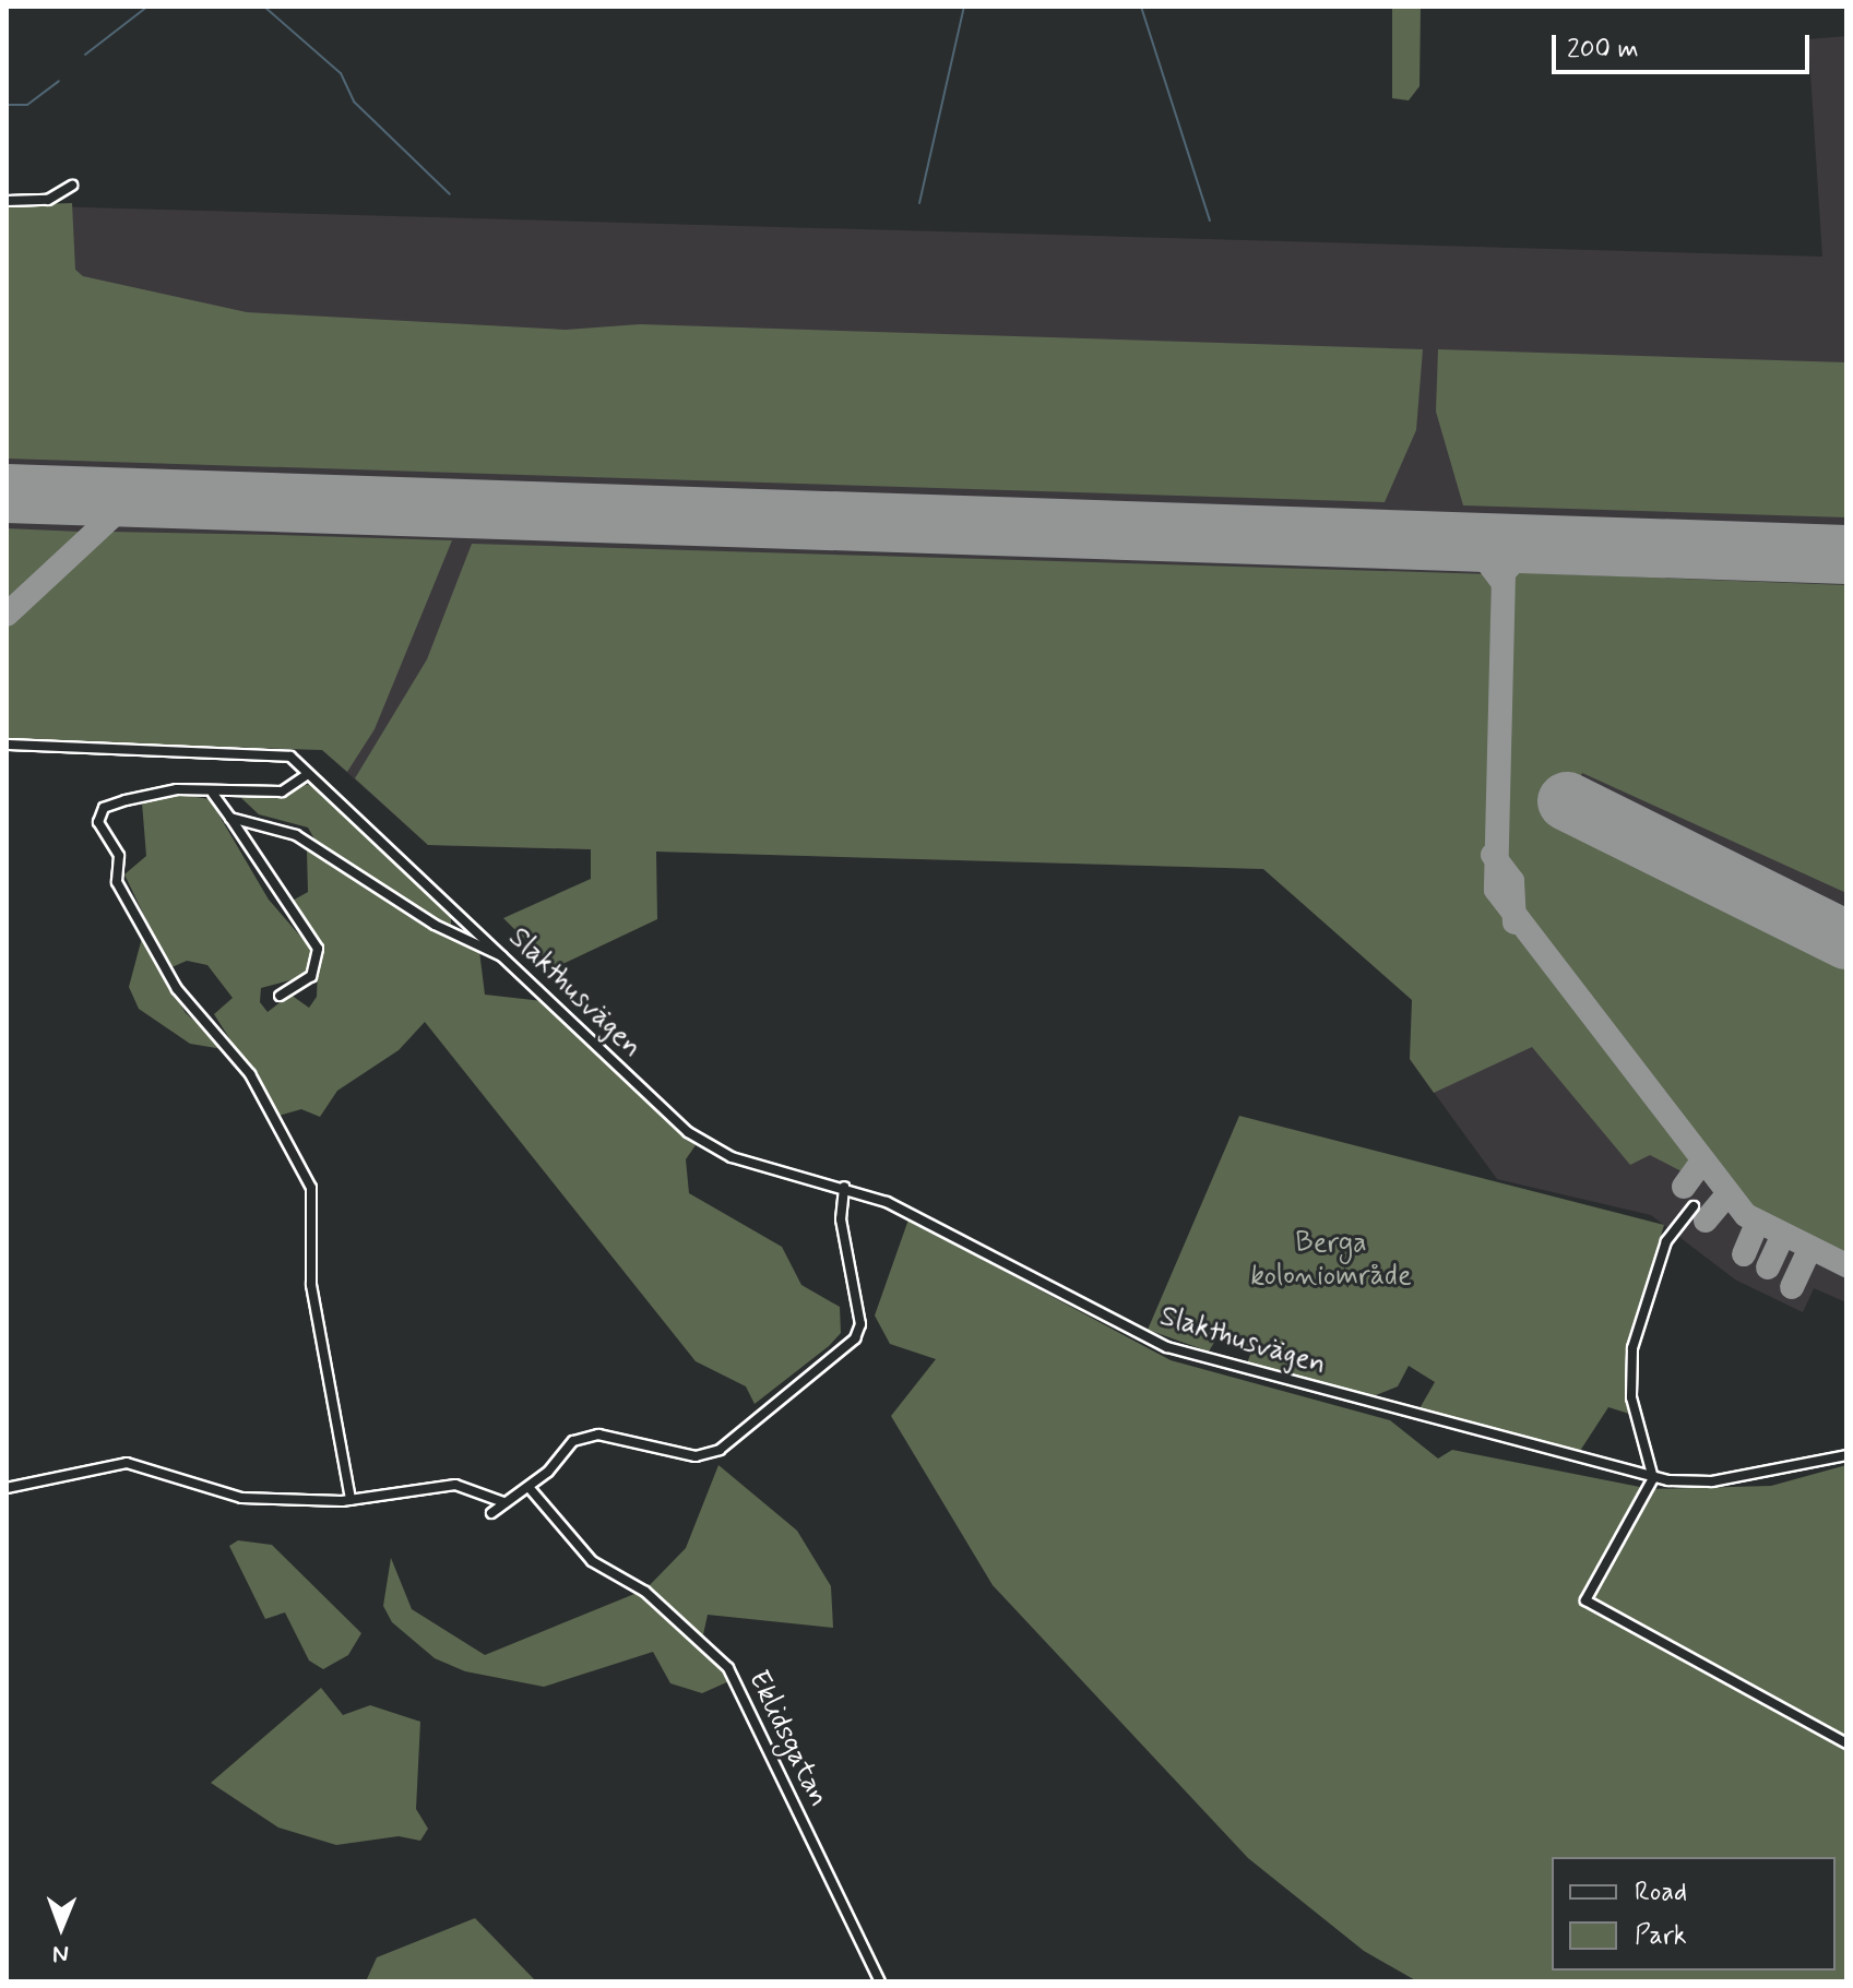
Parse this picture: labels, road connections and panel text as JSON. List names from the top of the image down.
{
  "streets": {
    "street": ["Slakthusvägen", "Eklidsgatan"]
  },
  "parks": ["Berga koloniområde"],
  "legend": ["Road", "Park"],
  "scale_bar": "200 m",
  "north": "bottom"
}
